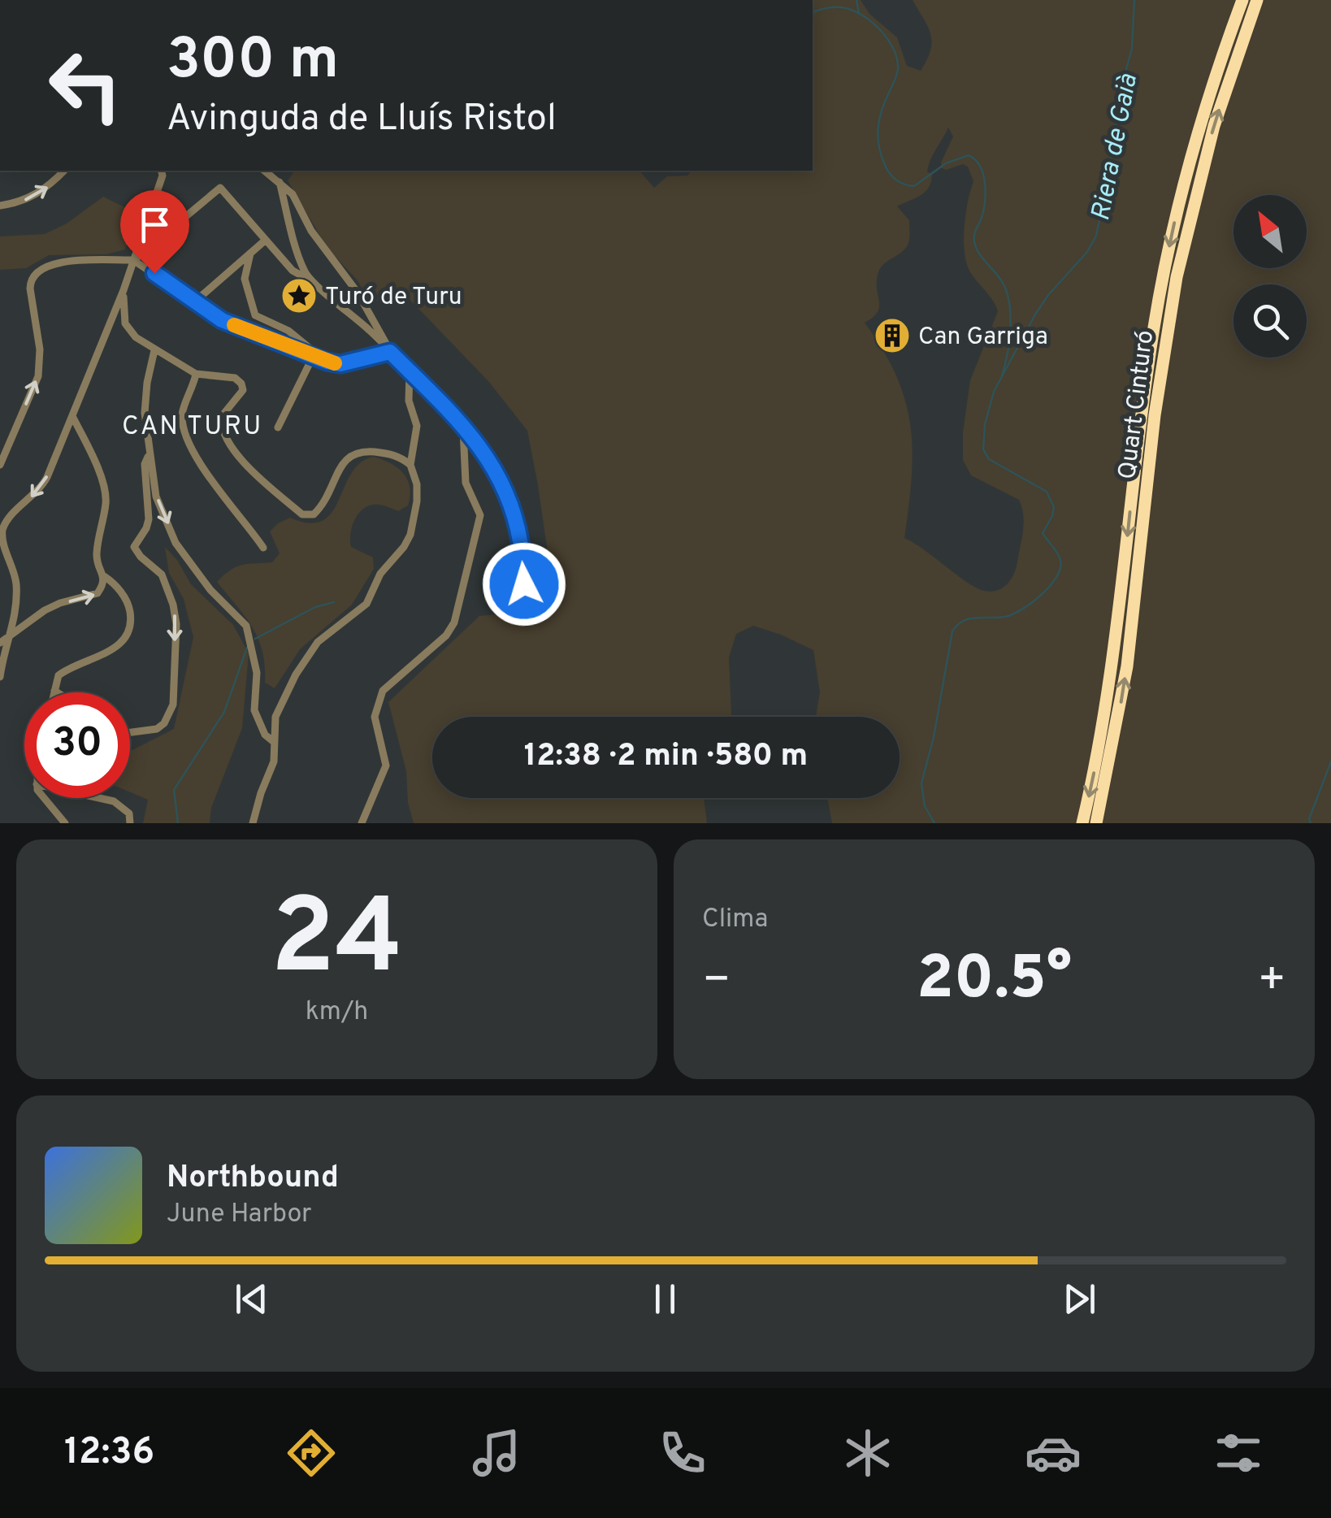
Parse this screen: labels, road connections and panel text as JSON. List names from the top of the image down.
{
  "streets": {
    "highway": ["Quart Cinturó"]
  },
  "districts": ["CAN TURU"],
  "water": ["Riera de Gaià"],
  "places": {
    "place": ["Turó de Turu"],
    "building": ["Can Garriga"]
  },
  "north": "top left",
  "page": {
    "turn": ["300 m", "Avinguda de Lluís Ristol"],
    "limit": "30",
    "trip": "12:38 · 2 min · 580 m",
    "tile": [
      ["24", "km/h"],
      "Clima"
    ],
    "heat": ["−", "20.5°", "+"],
    "song": ["Northbound", "June Harbor"],
    "tabs": "12:36"
  }
}
